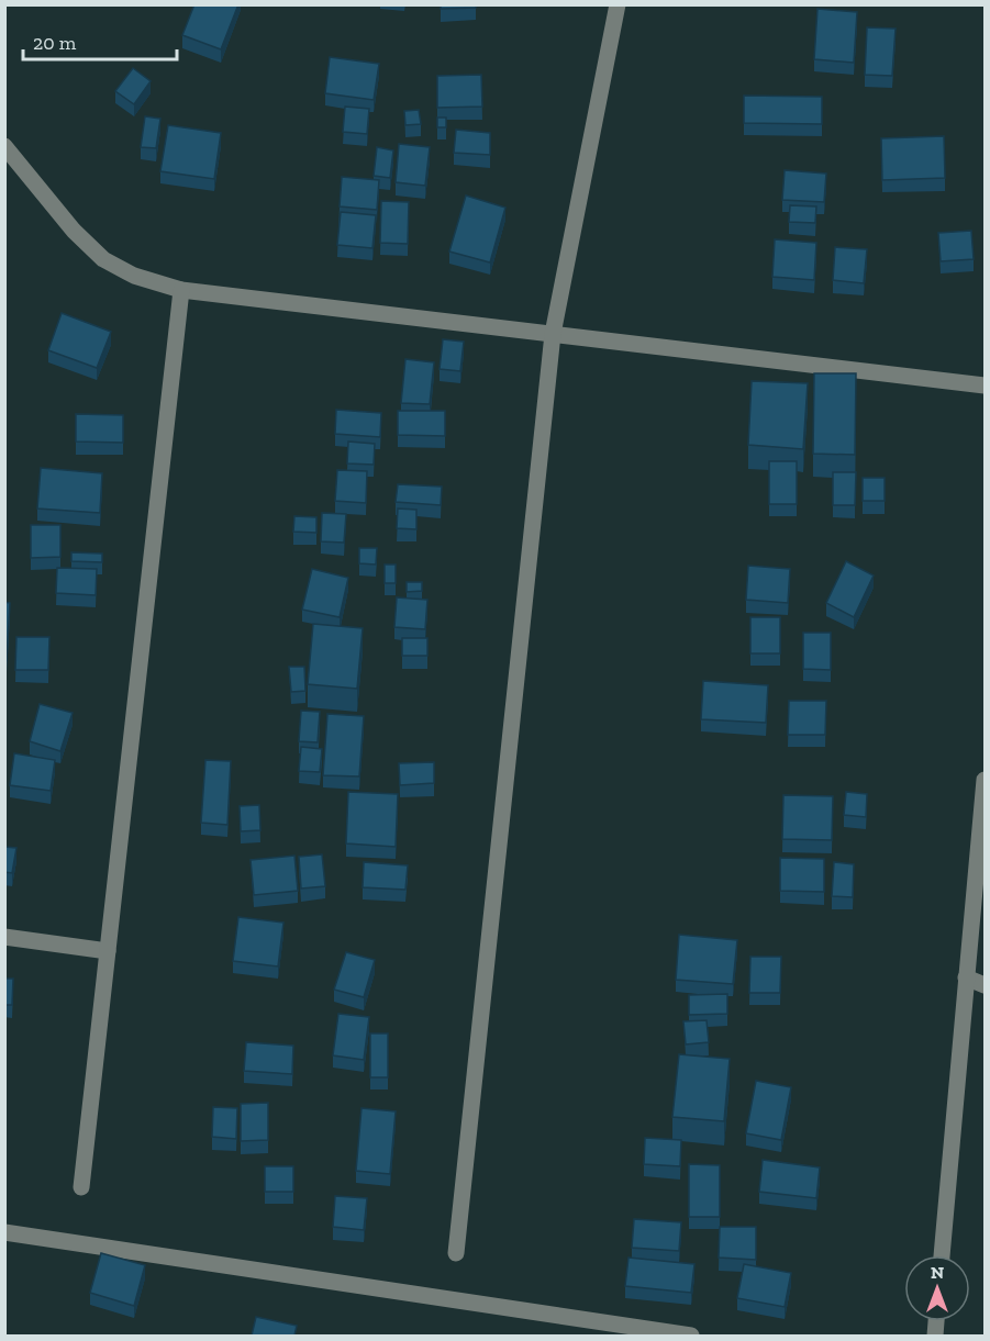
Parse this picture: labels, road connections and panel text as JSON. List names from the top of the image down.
{
  "scale_bar": "20 m",
  "north": "top"
}
